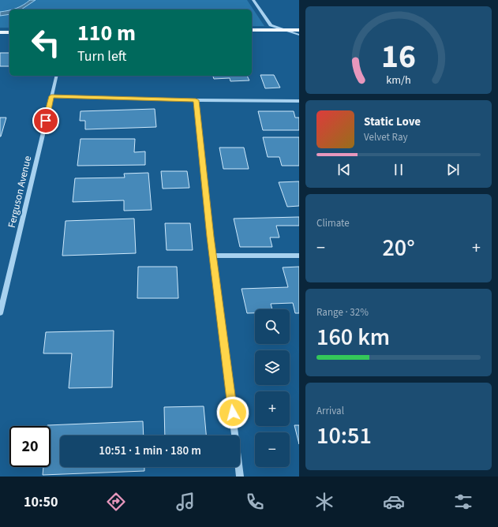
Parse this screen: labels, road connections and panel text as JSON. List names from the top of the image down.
{
  "streets": {
    "street": ["Ferguson Avenue"]
  },
  "page": {
    "turn": ["110 m", "Turn left"],
    "song": ["Static Love", "Velvet Ray"],
    "tile": [
      "Climate",
      ["Range · 32%", "160 km"],
      ["Arrival", "10:51"]
    ],
    "heat": ["−", "20°", "+"],
    "map_buttons": ["+", "−"],
    "limit": "20",
    "trip": "10:51 · 1 min · 180 m",
    "tabs": "10:50",
    "gauge": ["16", "km/h"]
  }
}
